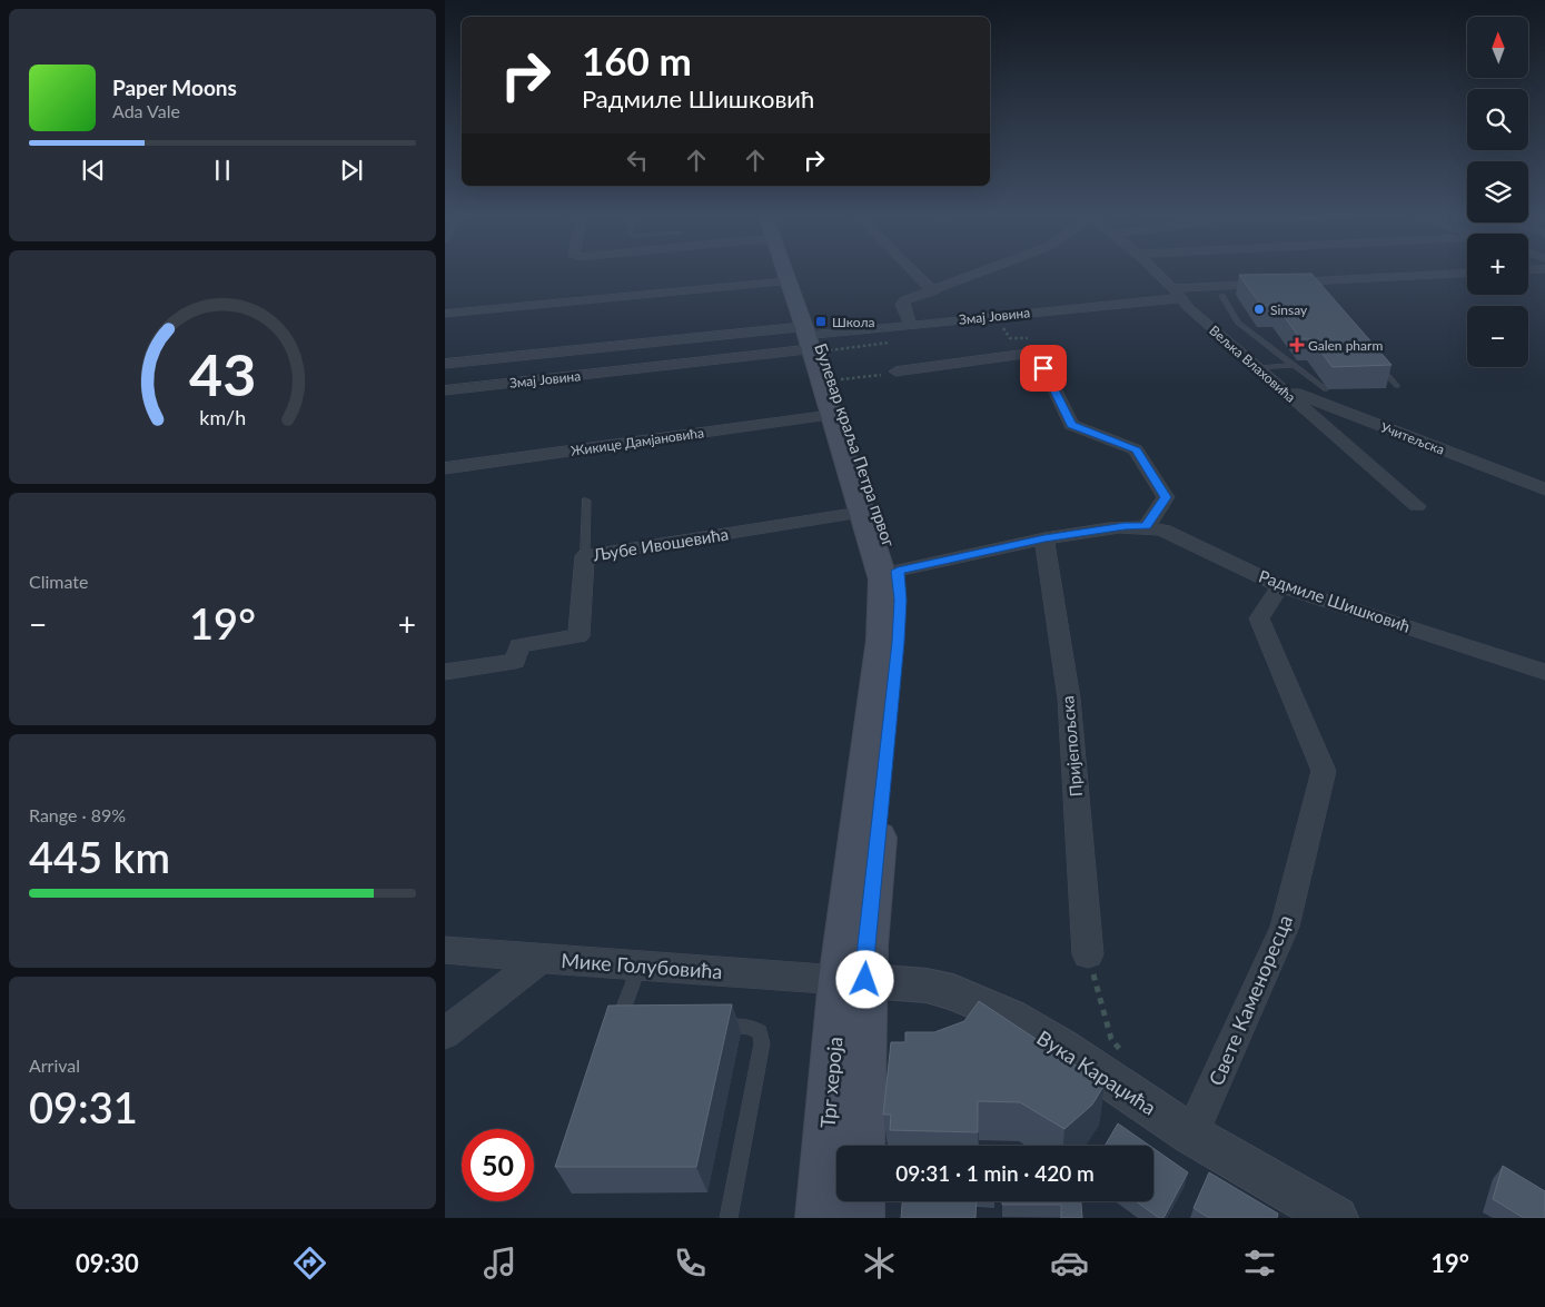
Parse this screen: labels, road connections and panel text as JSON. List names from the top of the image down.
{
  "streets": {
    "main road": ["Булевар краља Петра првог", "Трг хероја"],
    "street": [
      "Змај Јовина",
      "Вељка Влаховића",
      "Учитељска",
      "Жикице Дамјановића",
      "Љубе Ивошевића",
      "Радмиле Шишковић",
      "Пријепољска",
      "Мике Голубовића",
      "Свете Каменоресца",
      "Вука Караџића"
    ]
  },
  "crossings": [
    ["Змај Јовина", "Вељка Влаховића"],
    ["Змај Јовина", "Булевар краља Петра првог"],
    ["Вељка Влаховића", "Учитељска"],
    ["Жикице Дамјановића", "Булевар краља Петра првог"],
    ["Булевар краља Петра првог", "Љубе Ивошевића"],
    ["Булевар краља Петра првог", "Радмиле Шишковић"],
    ["Булевар краља Петра првог", "Мике Голубовића"],
    ["Булевар краља Петра првог", "Вука Караџића"],
    ["Булевар краља Петра првог", "Трг хероја"],
    ["Радмиле Шишковић", "Пријепољска"],
    ["Радмиле Шишковић", "Свете Каменоресца"],
    ["Мике Голубовића", "Вука Караџића"],
    ["Мике Голубовића", "Трг хероја"],
    ["Свете Каменоресца", "Вука Караџића"],
    ["Вука Караџића", "Трг хероја"]
  ],
  "places": {
    "other": ["Sinsay"],
    "transit": ["Школа"],
    "health": ["Galen pharm"]
  },
  "north": "top",
  "page": {
    "map_buttons": ["+", "−"],
    "turn": ["160 m", "Радмиле Шишковић"],
    "song": ["Paper Moons", "Ada Vale"],
    "tile": [
      "Climate",
      ["Range · 89%", "445 km"],
      ["Arrival", "09:31"]
    ],
    "heat": ["−", "19°", "+"],
    "limit": "50",
    "trip": "09:31 · 1 min · 420 m",
    "tabs": ["09:30", "19°"],
    "gauge": ["43", "km/h"]
  }
}
